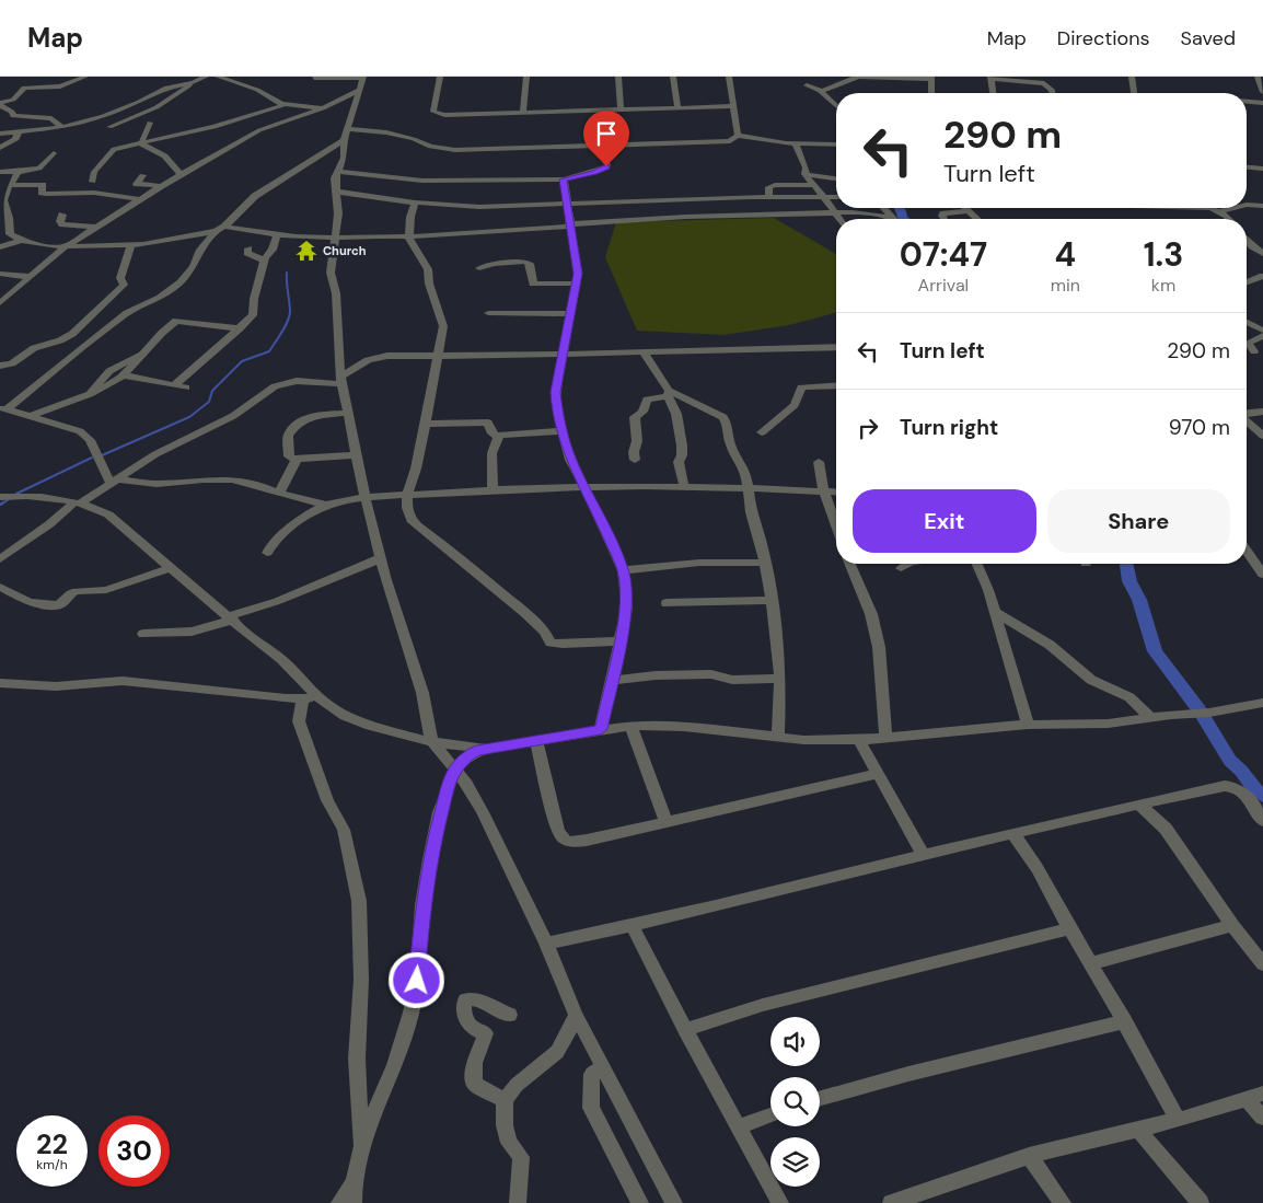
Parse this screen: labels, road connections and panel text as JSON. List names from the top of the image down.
{
  "places": {
    "temple": ["Church"]
  },
  "page": {
    "header": "Map",
    "nav": ["Map", "Directions", "Saved"],
    "turn": ["290 m", "Turn left"],
    "eta": [
      "07:47",
      "Arrival",
      "4",
      "min",
      "1.3",
      "km"
    ],
    "list": [
      {
        "name": "Turn left",
        "value": "290 m"
      },
      {
        "name": "Turn right",
        "value": "970 m"
      }
    ],
    "buttons": ["Exit", "Share"],
    "speed": "22 km/h",
    "limit": "30"
  }
}
